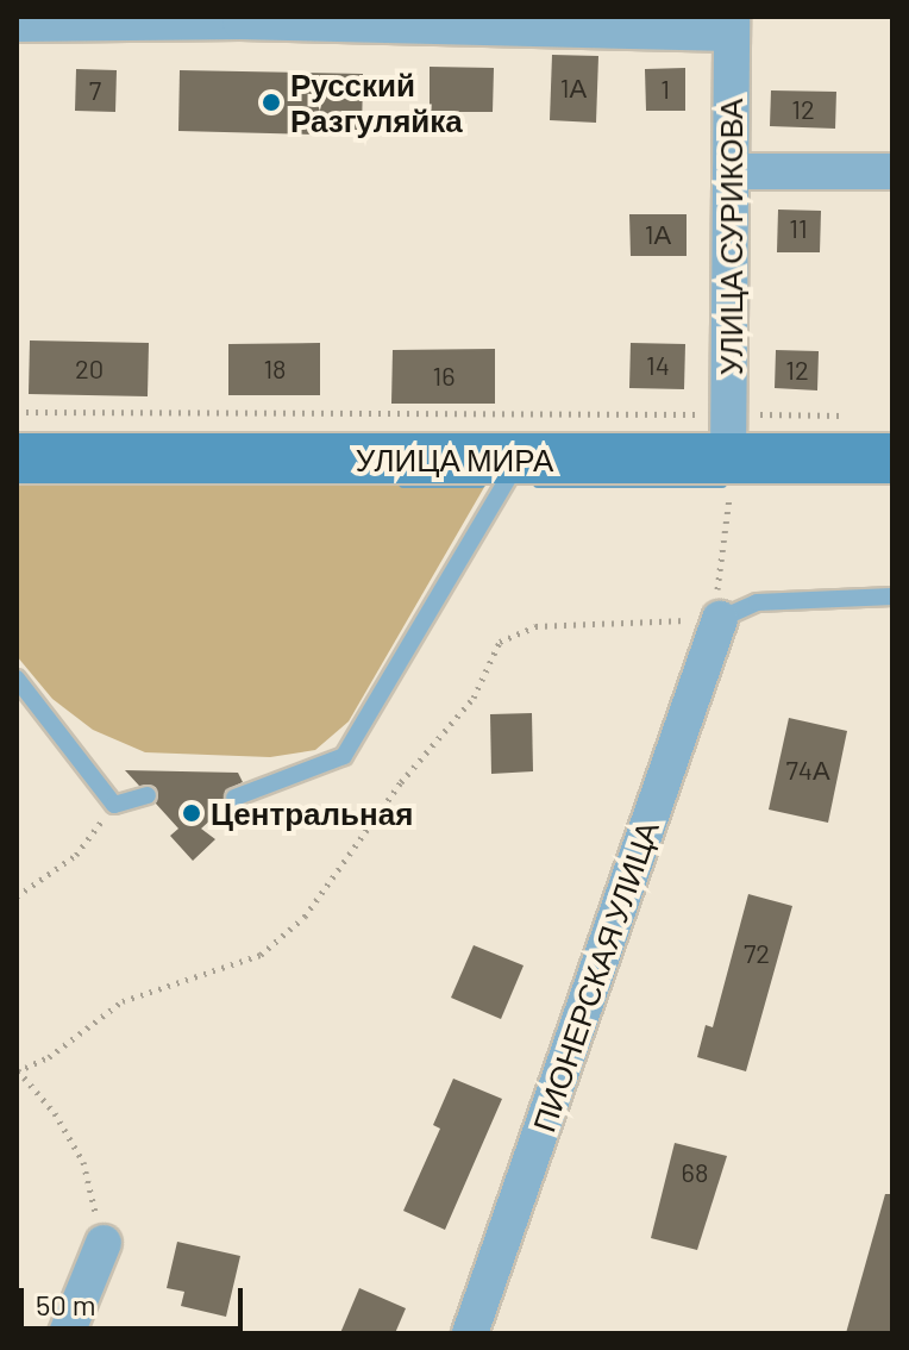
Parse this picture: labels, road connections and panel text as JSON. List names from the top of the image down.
{
  "streets": {
    "main road": ["УЛИЦА МИРА"],
    "street": ["УЛИЦА СУРИКОВА", "ПИОНЕРСКАЯ УЛИЦА"]
  },
  "crossings": [
    ["УЛИЦА СУРИКОВА", "УЛИЦА МИРА"]
  ],
  "places": ["Русский Разгуляйка", "Центральная"],
  "house_numbers": [
    "1А",
    "1",
    "7",
    "12",
    "11",
    "1А",
    "14",
    "20",
    "18",
    "12",
    "16",
    "74А",
    "72",
    "68"
  ],
  "scale_bar": "50 m"
}
